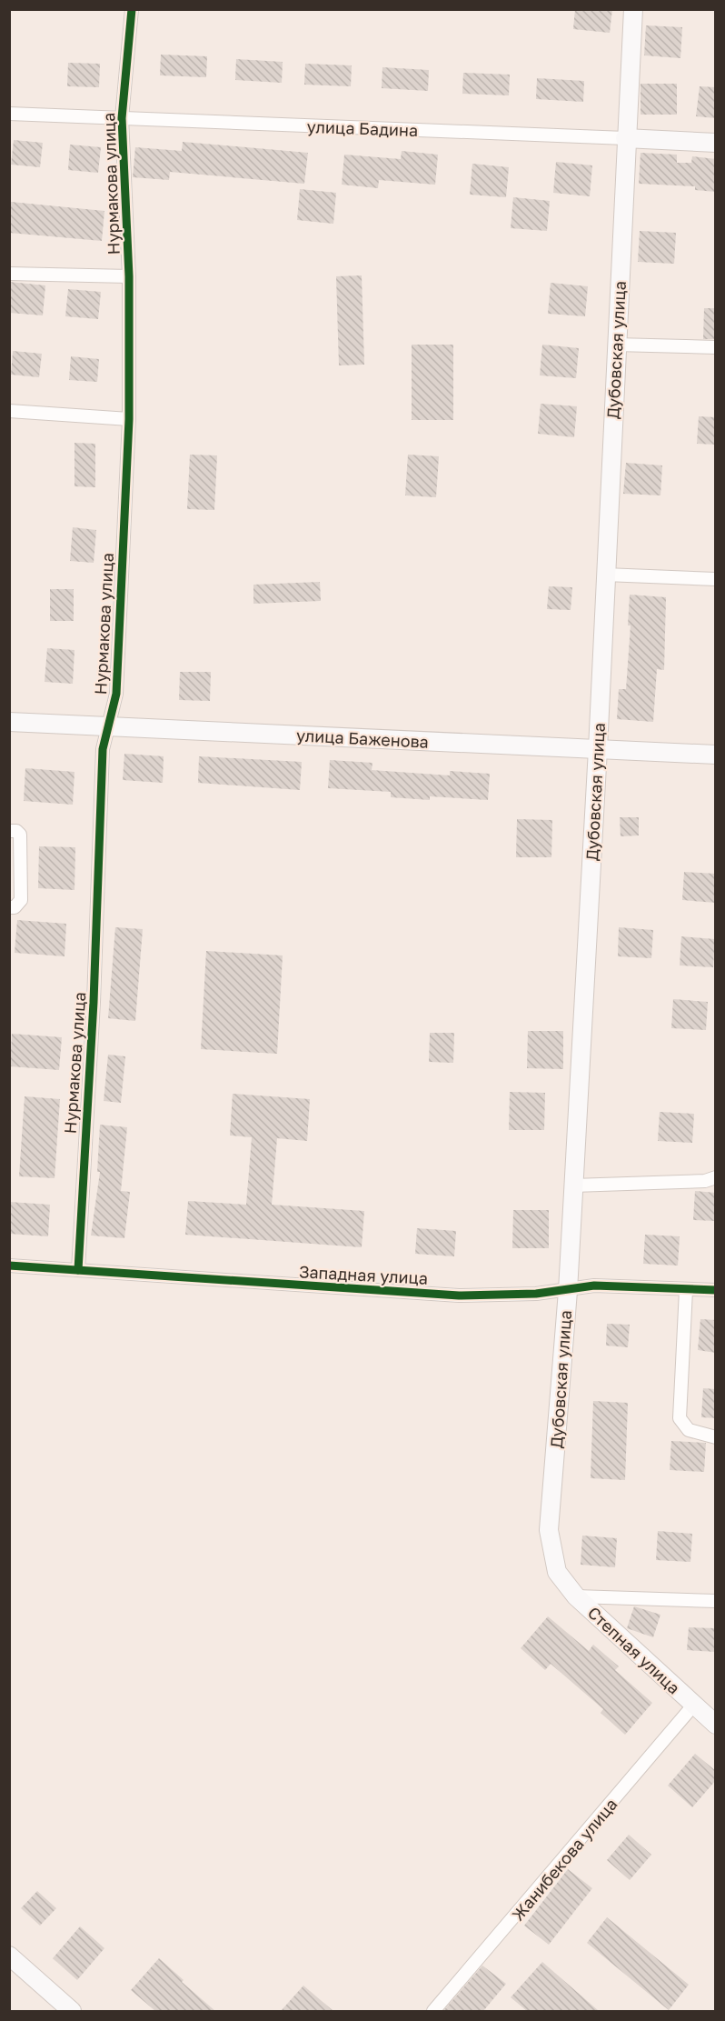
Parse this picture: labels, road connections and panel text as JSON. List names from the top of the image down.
{
  "streets": {
    "main road": [
      "улица Бадина",
      "Дубовская улица",
      "улица Баженова",
      "Степная улица"
    ],
    "street": ["Нурмакова улица", "Западная улица", "Жанибекова улица"]
  },
  "crossings": [
    ["улица Бадина", "Нурмакова улица"],
    ["улица Бадина", "Дубовская улица"],
    ["Нурмакова улица", "улица Баженова"],
    ["Нурмакова улица", "Западная улица"],
    ["Дубовская улица", "улица Баженова"],
    ["Дубовская улица", "Западная улица"],
    ["Дубовская улица", "Степная улица"],
    ["Степная улица", "Жанибекова улица"]
  ]
}
